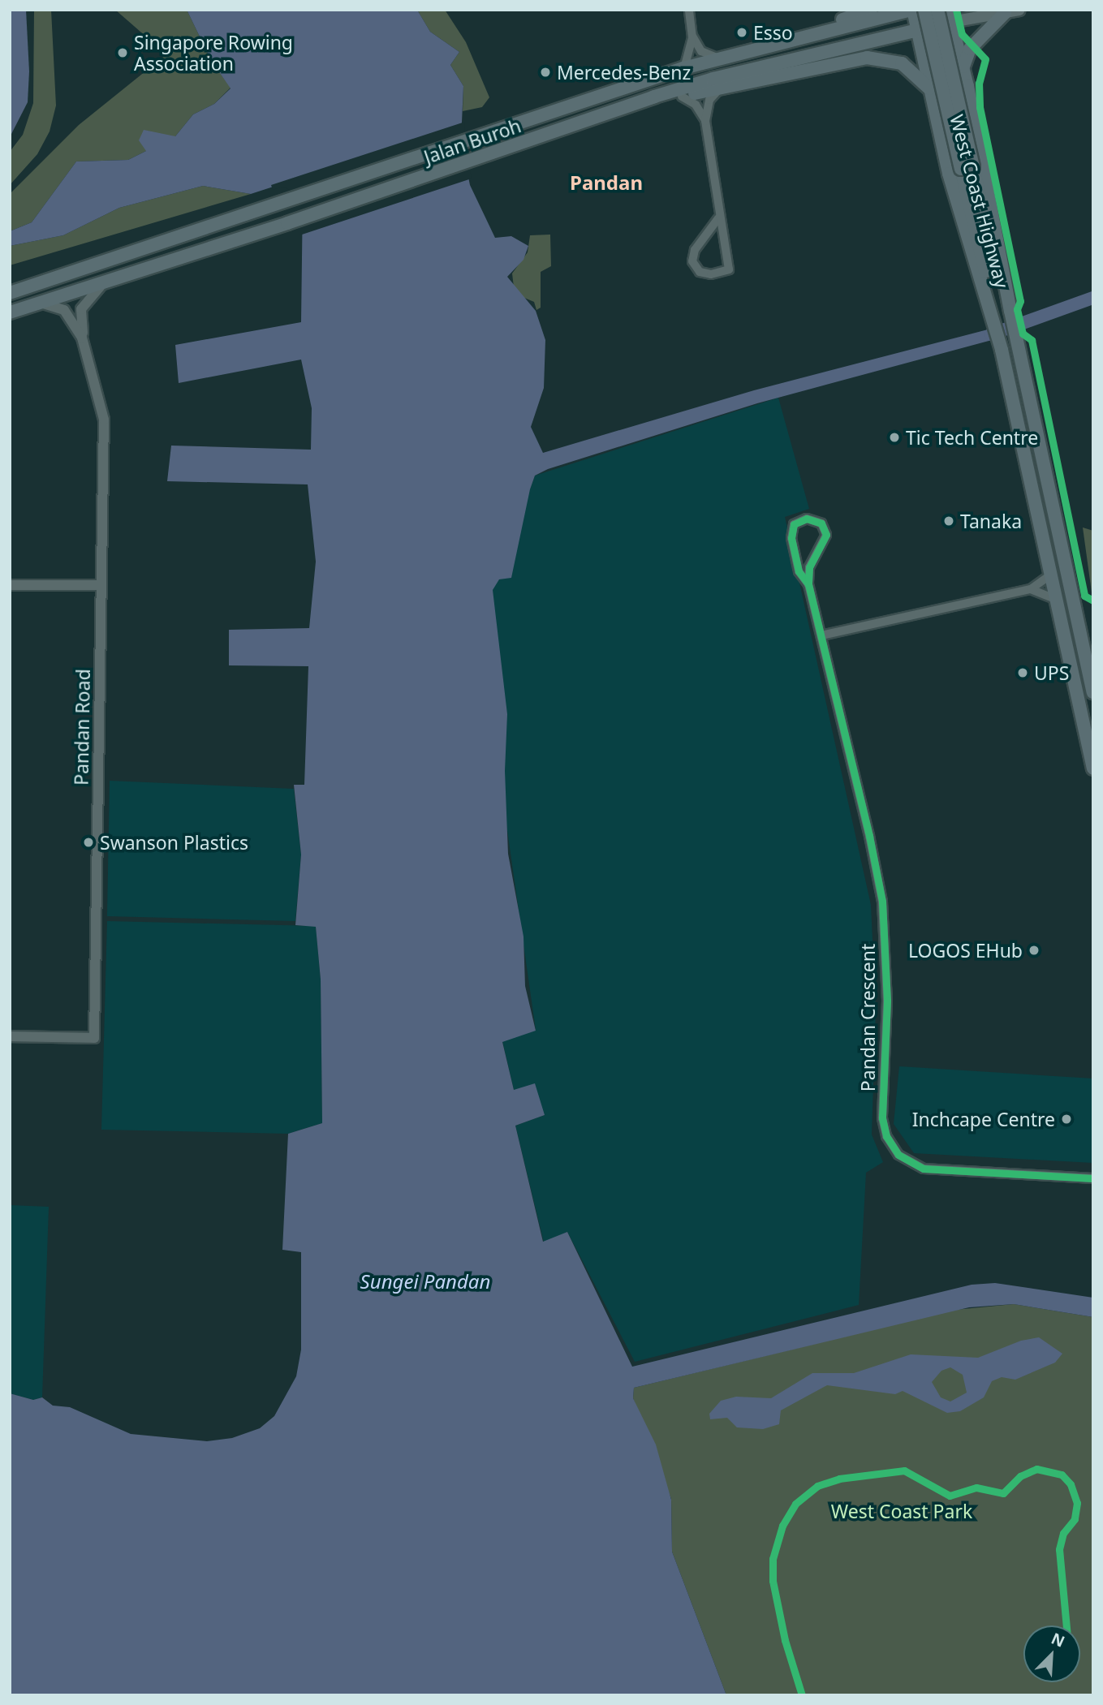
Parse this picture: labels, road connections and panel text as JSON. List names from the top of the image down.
{
  "streets": {
    "highway": ["Jalan Buroh", "West Coast Highway"],
    "street": ["Pandan Road", "Pandan Crescent"]
  },
  "crossings": [
    ["Jalan Buroh", "West Coast Highway"],
    ["Jalan Buroh", "Pandan Road"]
  ],
  "districts": ["Pandan"],
  "water": ["Sungei Pandan"],
  "parks": ["West Coast Park"],
  "places": [
    "Esso",
    "Singapore Rowing Association",
    "Mercedes-Benz",
    "Tic Tech Centre",
    "Tanaka",
    "UPS",
    "Swanson Plastics",
    "LOGOS EHub",
    "Inchcape Centre"
  ],
  "north": "top right"
}
